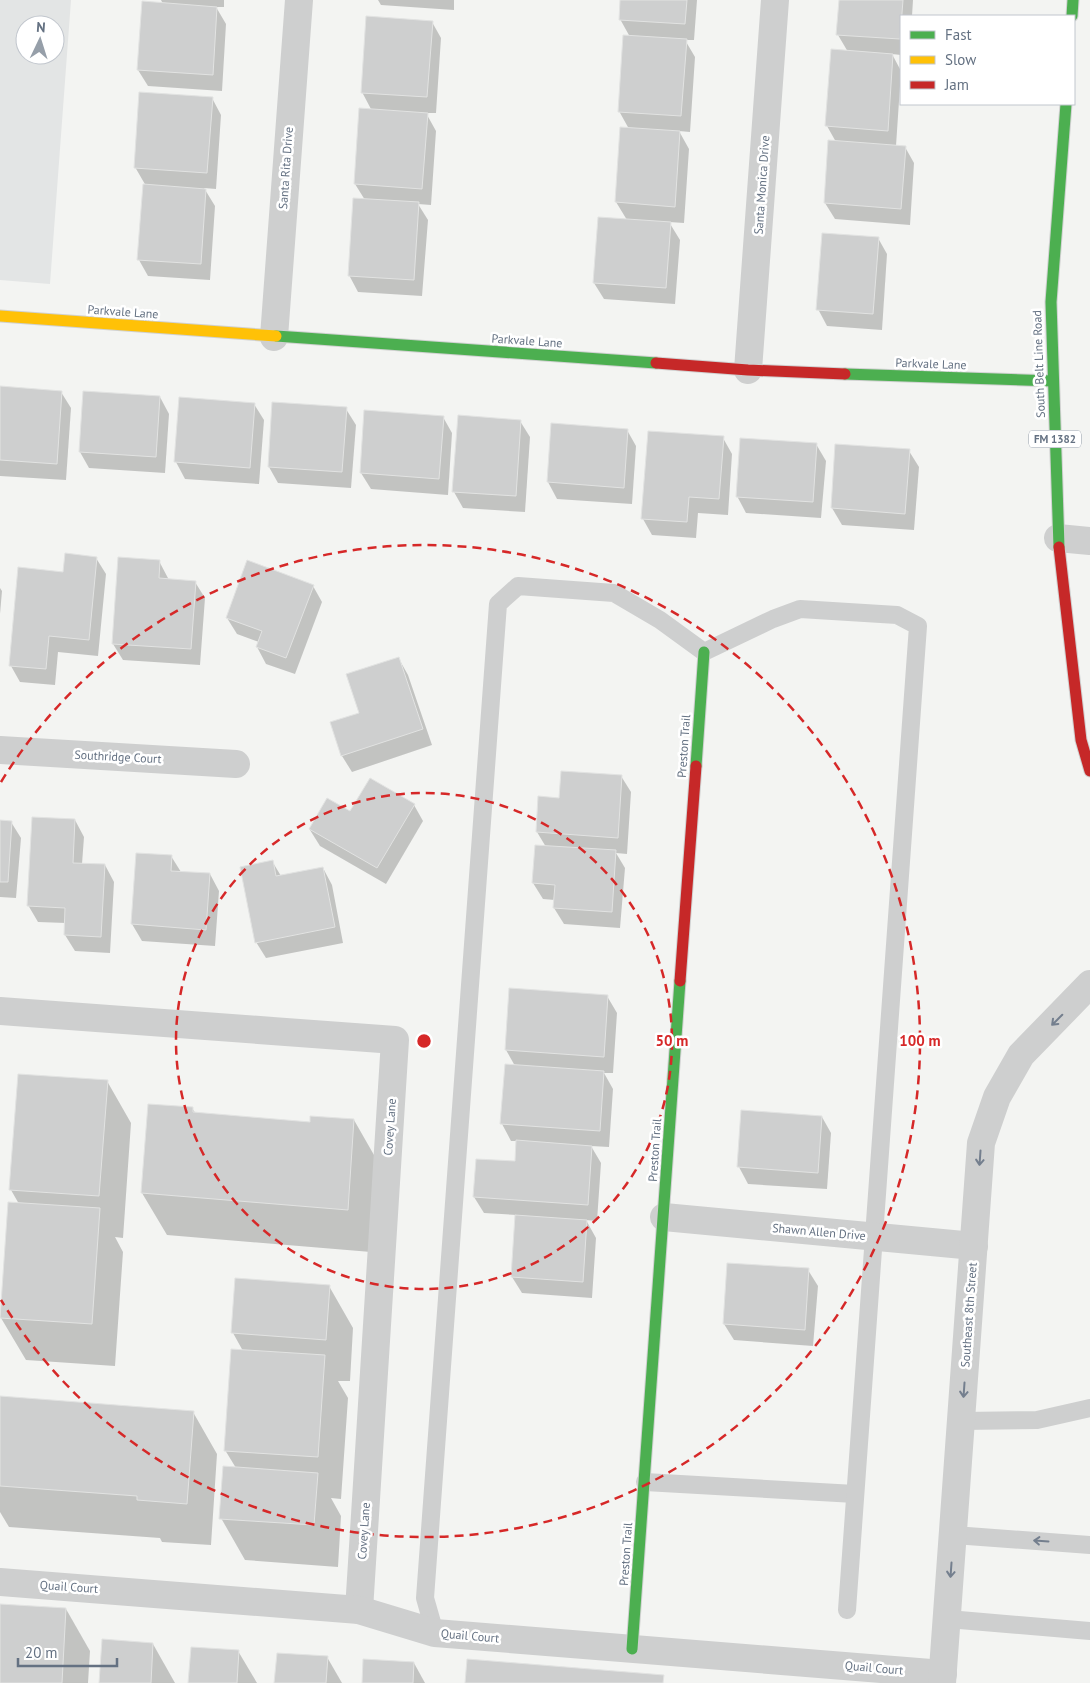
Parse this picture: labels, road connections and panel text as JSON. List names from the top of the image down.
{
  "streets": {
    "street": [
      "Santa Rita Drive",
      "Santa Monica Drive",
      "Parkvale Lane",
      "South Belt Line Road",
      "FM 1382",
      "Preston Trail",
      "Southridge Court",
      "Covey Lane",
      "Shawn Allen Drive",
      "Southeast 8th Street",
      "Quail Court"
    ]
  },
  "crossings": [
    ["Santa Rita Drive", "Parkvale Lane"],
    ["Santa Monica Drive", "Parkvale Lane"],
    ["Parkvale Lane", "South Belt Line Road"],
    ["Preston Trail", "Shawn Allen Drive"],
    ["Preston Trail", "Quail Court"],
    ["Covey Lane", "Quail Court"],
    ["Shawn Allen Drive", "Southeast 8th Street"],
    ["Southeast 8th Street", "Quail Court"]
  ],
  "one_way": ["Southeast 8th Street"],
  "legend": ["Fast", "Slow", "Jam"],
  "scale_bar": "20 m",
  "north": "top",
  "rings": ["50 m", "100 m"]
}
